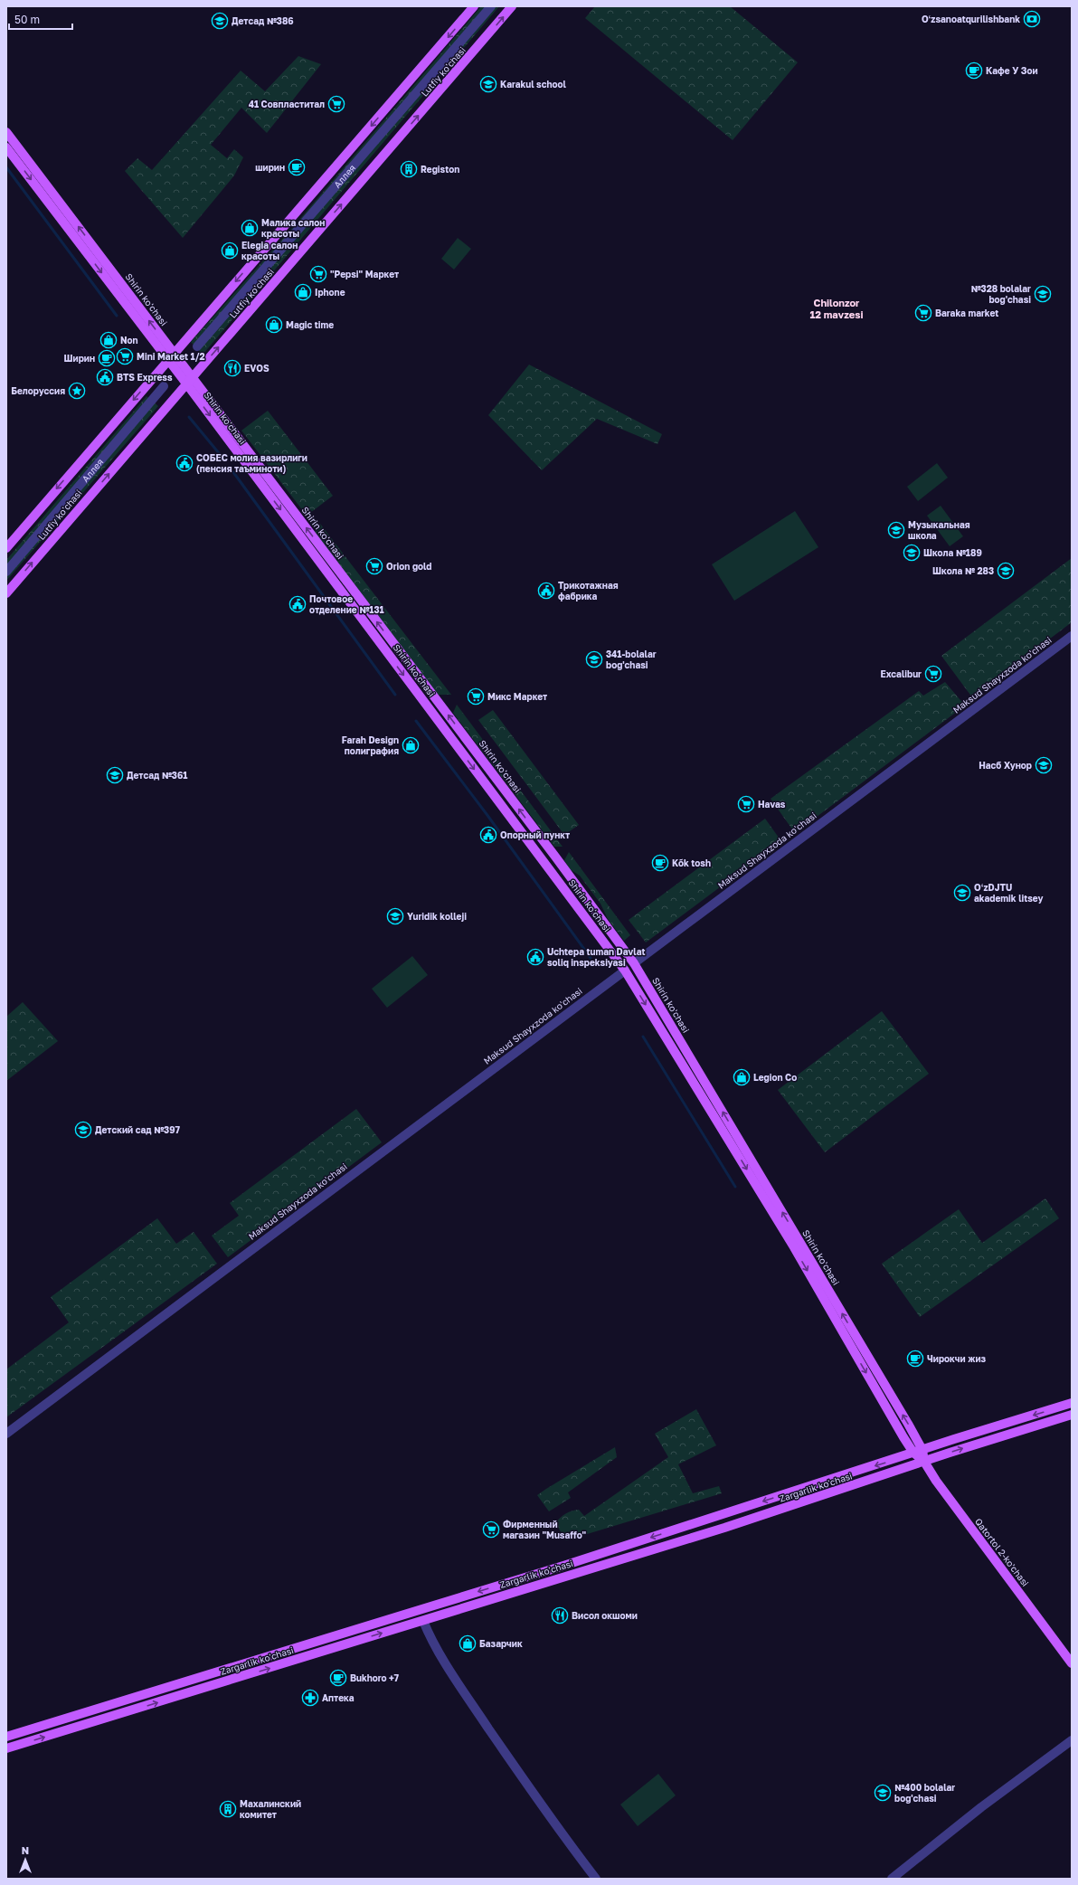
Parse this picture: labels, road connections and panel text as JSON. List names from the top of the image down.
{
  "streets": {
    "main road": [
      "Lutfiy ko'chasi",
      "Shirin ko'chasi",
      "Shirin koʻchasi",
      "Maksud Shayxzoda ko'chasi",
      "Zargarlik ko'chasi",
      "Qatortol 2-ko'chasi"
    ],
    "street": ["Аллея"]
  },
  "crossings": [
    ["Lutfiy ko'chasi", "Shirin ko'chasi"],
    ["Lutfiy ko'chasi", "Shirin koʻchasi"],
    ["Shirin ko'chasi", "Shirin koʻchasi"],
    ["Shirin ko'chasi", "Maksud Shayxzoda ko'chasi"],
    ["Shirin ko'chasi", "Zargarlik ko'chasi"],
    ["Shirin ko'chasi", "Qatortol 2-ko'chasi"],
    ["Shirin koʻchasi", "Maksud Shayxzoda ko'chasi"],
    ["Zargarlik ko'chasi", "Qatortol 2-ko'chasi"]
  ],
  "one_way": ["Shirin koʻchasi"],
  "districts": ["Chilonzor 12 mavzesi"],
  "places": {
    "bank": ["Oʻzsanoatqurilishbank"],
    "school or university": [
      "Детсад №386",
      "Karakul school",
      "№328 bolalar bog'chasi",
      "Музыкальная школа",
      "Школа №189",
      "Школа № 283",
      "341-bolalar bog'chasi",
      "Насб Хунор",
      "Детсад №361",
      "OʻzDJTU akademik litsey",
      "Yuridik kolleji",
      "Детский сад №397",
      "№400 bolalar bog'chasi"
    ],
    "cafe": [
      "Кафе У Зои",
      "ширин",
      "Ширин",
      "Kõk tosh",
      "Чирокчи жиз",
      "Bukhoro +7"
    ],
    "supermarket": [
      "41 Совпластитал",
      "\"Pepsi\" Маркет",
      "Baraka market",
      "Mini Market 1/2",
      "Orion gold",
      "Excalibur",
      "Микс Маркет",
      "Havas",
      "Фирменный магазин \"Musaffo\""
    ],
    "building": ["Registon", "Махалинский комитет"],
    "shop": [
      "Малика салон красоты",
      "Elegia салон красоты",
      "Iphone",
      "Magic time",
      "Non",
      "Farah Design полиграфия",
      "Legion Co",
      "Базарчик"
    ],
    "restaurant": ["EVOS", "Висол окшоми"],
    "public building": [
      "BTS Express",
      "СОБЕС молия вазирлиги (пенсия таъминоти)",
      "Трикотажная фабрика",
      "Почтовое отделение №131",
      "Опорный пункт",
      "Uchtepa tuman Davlat soliq inspeksiyasi"
    ],
    "place": ["Белоруссия"],
    "pharmacy": ["Аптека"]
  },
  "scale_bar": "50 m",
  "north": "top"
}
